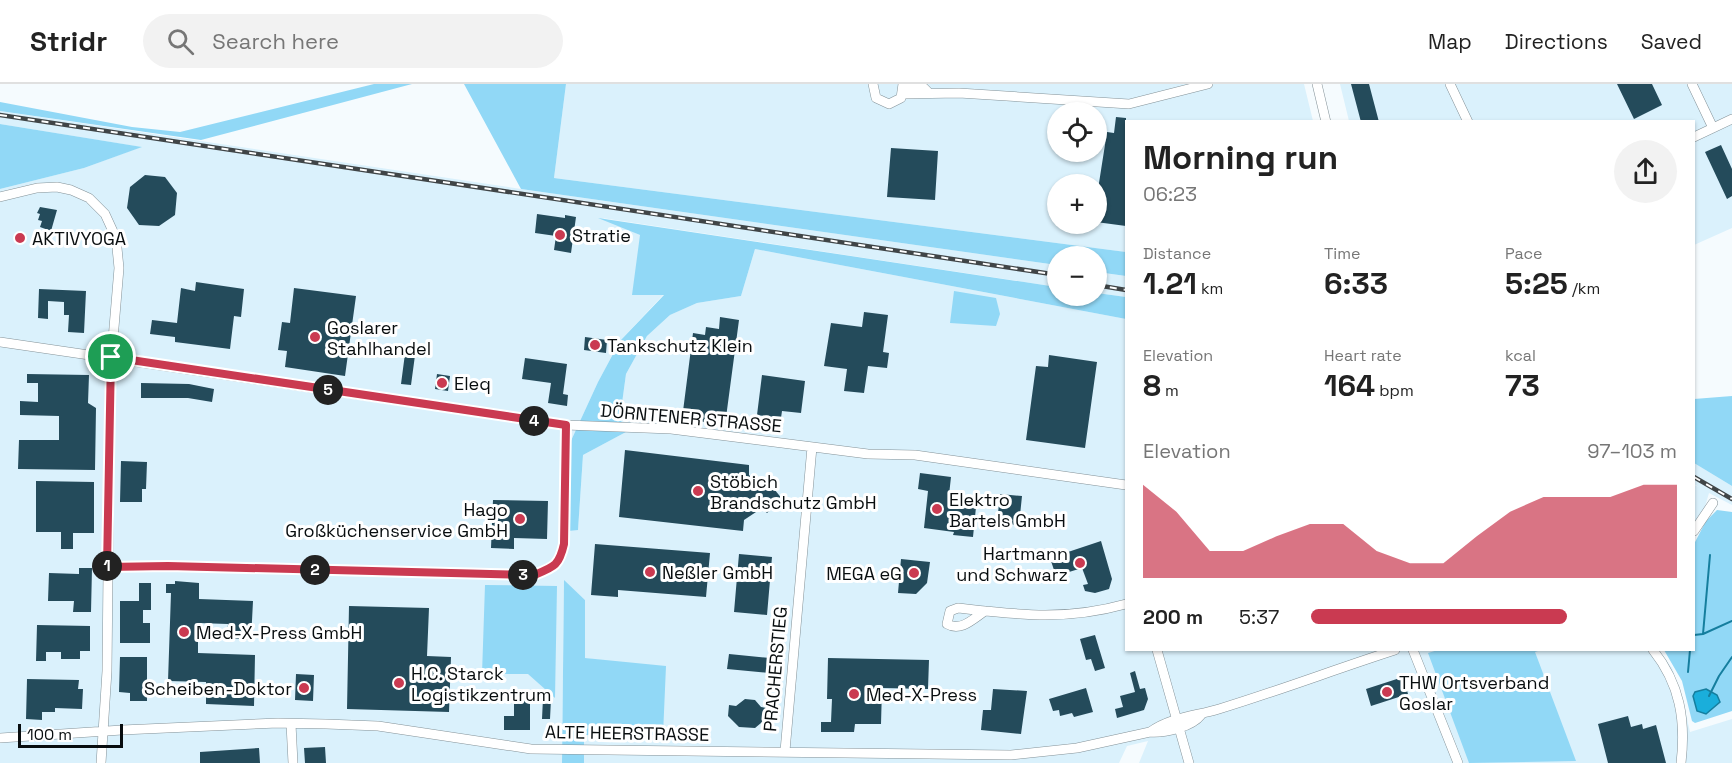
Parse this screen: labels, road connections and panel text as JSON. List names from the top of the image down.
{
  "streets": {
    "street": ["DÖRNTENER STRASSE", "PRACHERSTIEG", "ALTE HEERSTRASSE"]
  },
  "crossings": [
    ["DÖRNTENER STRASSE", "PRACHERSTIEG"],
    ["PRACHERSTIEG", "ALTE HEERSTRASSE"]
  ],
  "places": [
    "Stratie",
    "AKTIVYOGA",
    "Goslarer Stahlhandel",
    "Tankschutz Klein",
    "Eleq",
    "Stöbich Brandschutz GmbH",
    "Elektro Bartels GmbH",
    "Hago Großküchenservice GmbH",
    "Hartmann und Schwarz",
    "Neßler GmbH",
    "MEGA eG",
    "Med-X-Press GmbH",
    "H.C. Starck Logistikzentrum",
    "Scheiben-Doktor",
    "THW Ortsverband Goslar",
    "Med-X-Press"
  ],
  "scale_bar": "100 m",
  "page": {
    "header": "Stridr",
    "search": "Search here",
    "nav": ["Map", "Directions", "Saved"],
    "map_buttons": ["+", "−"],
    "heading": ["Morning run", "06:23"],
    "stats": [
      ["Distance", "1.21 km"],
      ["Time", "6:33"],
      ["Pace", "5:25 /km"],
      ["Elevation", "8 m"],
      ["Heart rate", "164 bpm"],
      ["kcal", "73"]
    ],
    "pins": [
      "5",
      "4",
      "1",
      "2",
      "3"
    ],
    "chart": ["Elevation", "97–103 m"],
    "list": [
      {
        "name": "200 m",
        "note": "5:37"
      }
    ],
    "scale": "100 m"
  }
}
